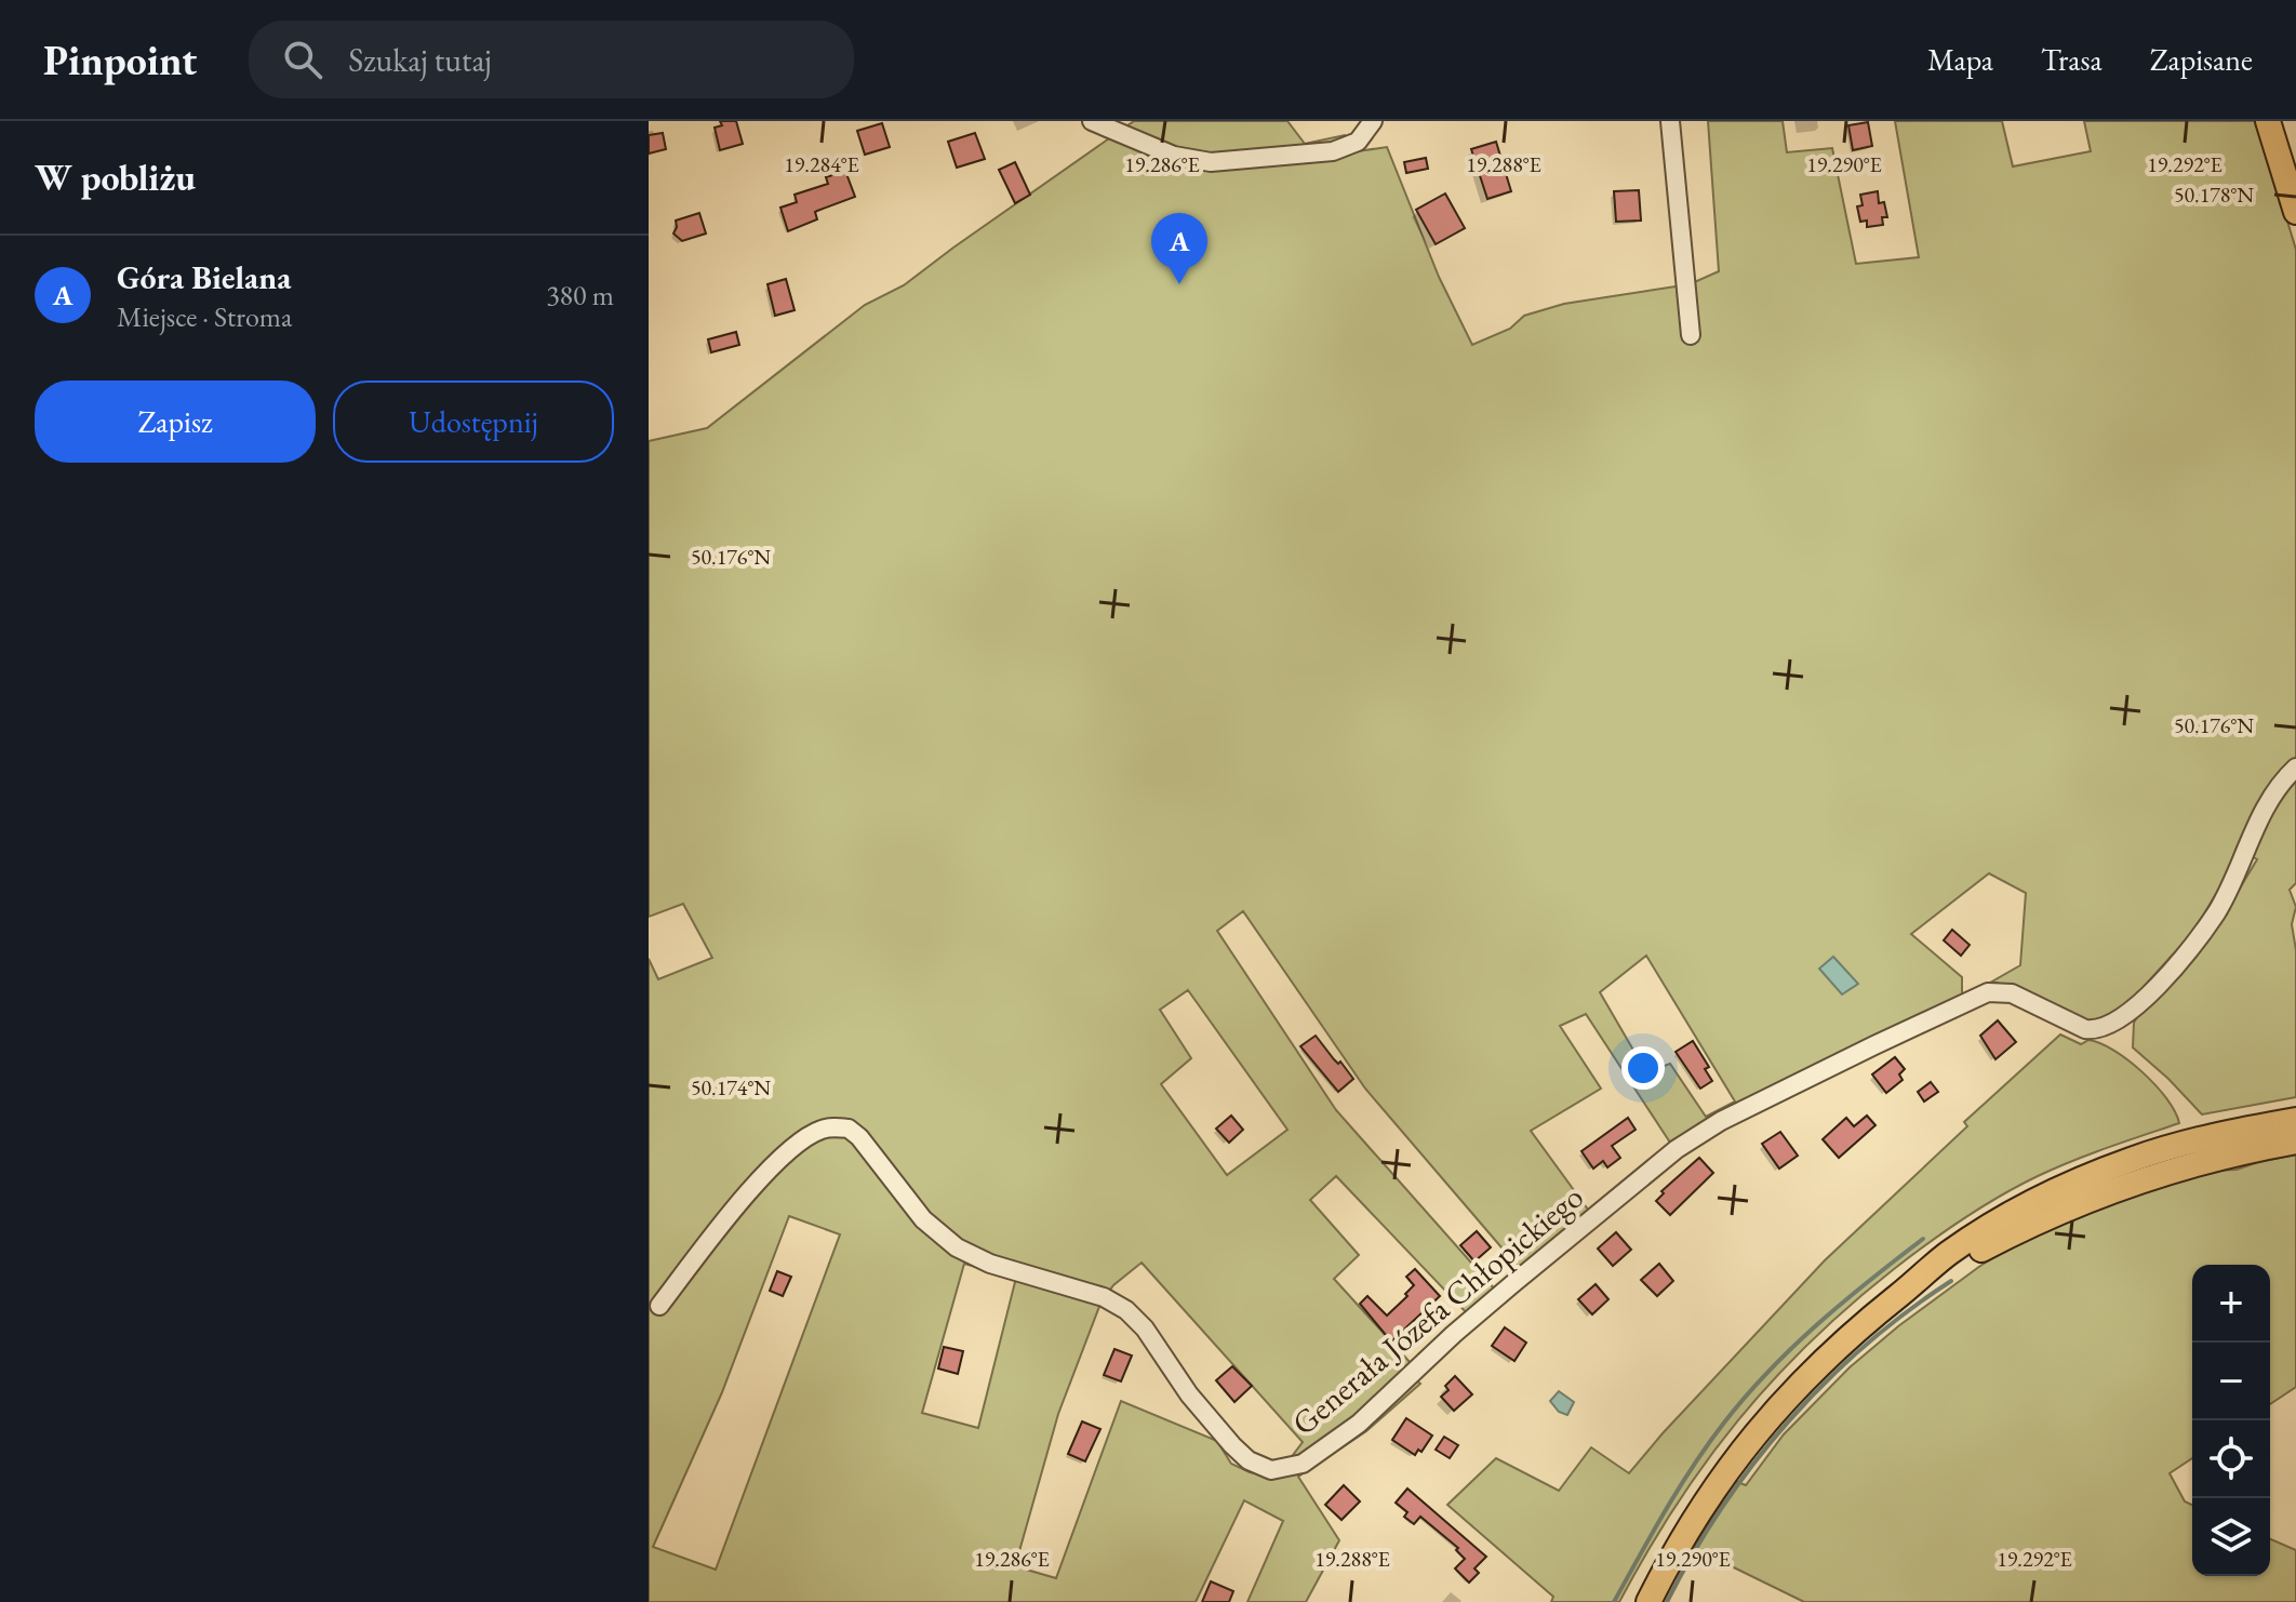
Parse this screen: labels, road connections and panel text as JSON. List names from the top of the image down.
{
  "streets": {
    "street": ["Generała Józefa Chłopickiego"]
  },
  "page": {
    "header": "Pinpoint",
    "search": "Szukaj tutaj",
    "nav": ["Mapa", "Trasa", "Zapisane"],
    "heading": "W pobliżu",
    "pins": "A",
    "list": [
      {
        "mark": "A",
        "name": "Góra Bielana",
        "note": "Miejsce · Stroma",
        "value": "380 m"
      }
    ],
    "buttons": ["Zapisz", "Udostępnij"],
    "map_buttons": ["+", "−"]
  },
  "coordinates": [
    "19.284°E",
    "19.286°E",
    "19.288°E",
    "19.290°E",
    "19.292°E",
    "50.178°N",
    "50.176°N",
    "50.174°N"
  ]
}
